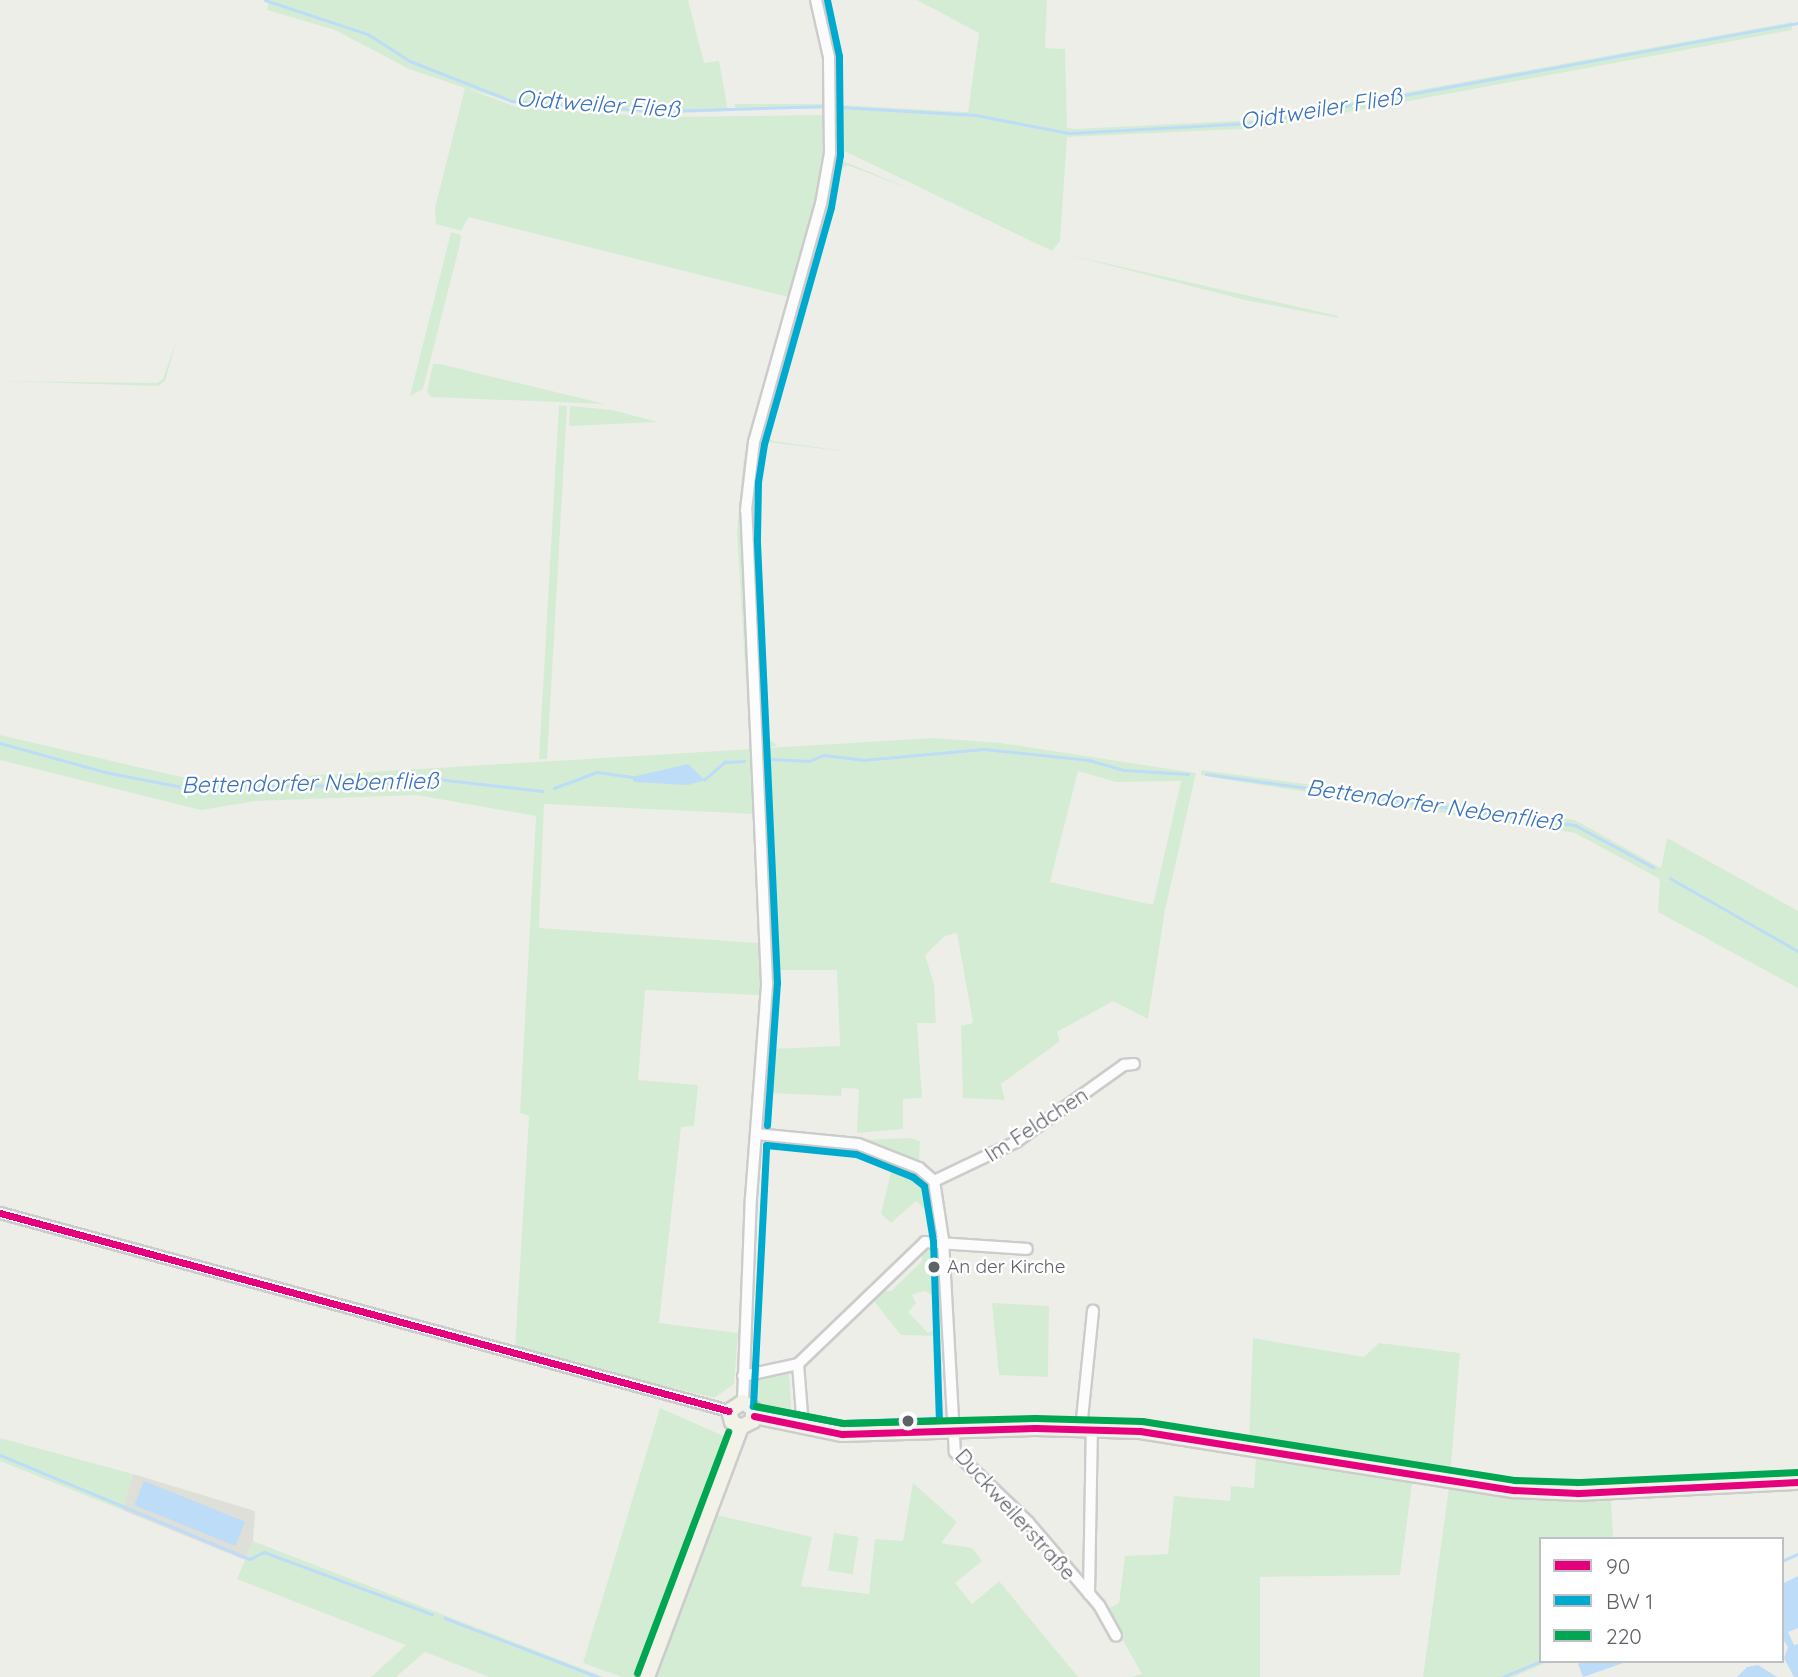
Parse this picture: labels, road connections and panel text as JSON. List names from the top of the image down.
{
  "streets": {
    "street": ["Im Feldchen", "Duckweilerstraße"]
  },
  "water": ["Oidtweiler Fließ", "Bettendorfer Nebenfließ"],
  "places": ["An der Kirche"],
  "lines": ["transit line 90", "transit line 220"],
  "legend": ["90", "BW 1", "220"]
}
